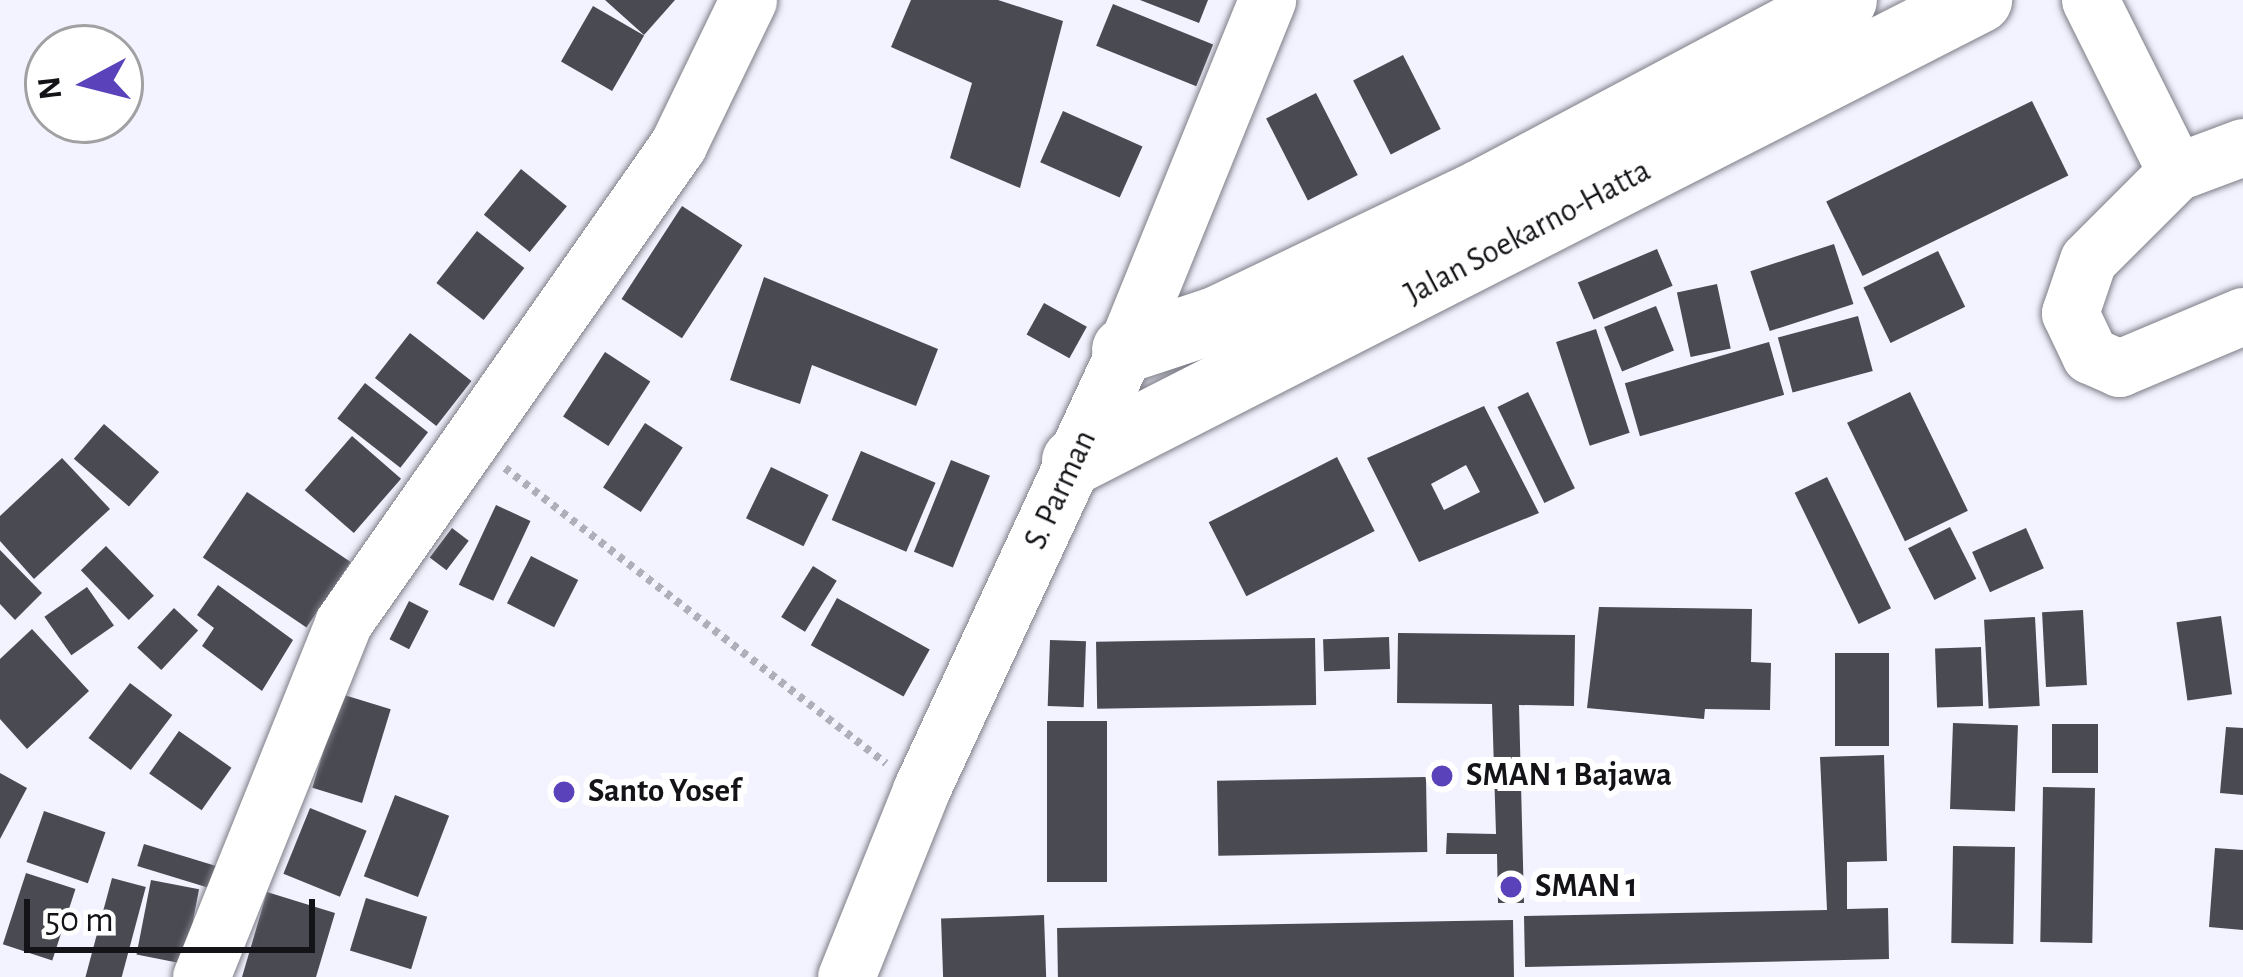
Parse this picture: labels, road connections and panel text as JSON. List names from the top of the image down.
{
  "streets": {
    "highway": ["Jalan Soekarno-Hatta"],
    "street": ["S. Parman"]
  },
  "crossings": [
    ["Jalan Soekarno-Hatta", "S. Parman"]
  ],
  "places": ["SMAN 1 Bajawa", "Santo Yosef", "SMAN 1"],
  "scale_bar": "50 m",
  "north": "left"
}
